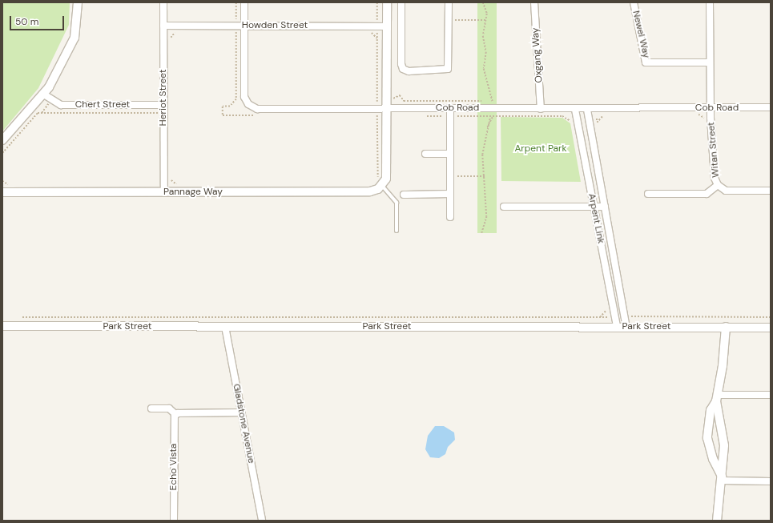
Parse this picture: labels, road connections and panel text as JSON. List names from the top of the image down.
{
  "streets": {
    "street": [
      "Howden Street",
      "Newel Way",
      "Oxgang Way",
      "Heriot Street",
      "Chert Street",
      "Cob Road",
      "Witan Street",
      "Pannage Way",
      "Arpent Link",
      "Park Street",
      "Gladstone Avenue",
      "Echo Vista"
    ]
  },
  "crossings": [
    ["Howden Street", "Heriot Street"],
    ["Howden Street", "Cob Road"],
    ["Newel Way", "Witan Street"],
    ["Oxgang Way", "Cob Road"],
    ["Heriot Street", "Chert Street"],
    ["Heriot Street", "Pannage Way"],
    ["Cob Road", "Witan Street"],
    ["Cob Road", "Arpent Link"],
    ["Arpent Link", "Park Street"],
    ["Park Street", "Gladstone Avenue"]
  ],
  "parks": ["Arpent Park"],
  "scale_bar": "50 m"
}
